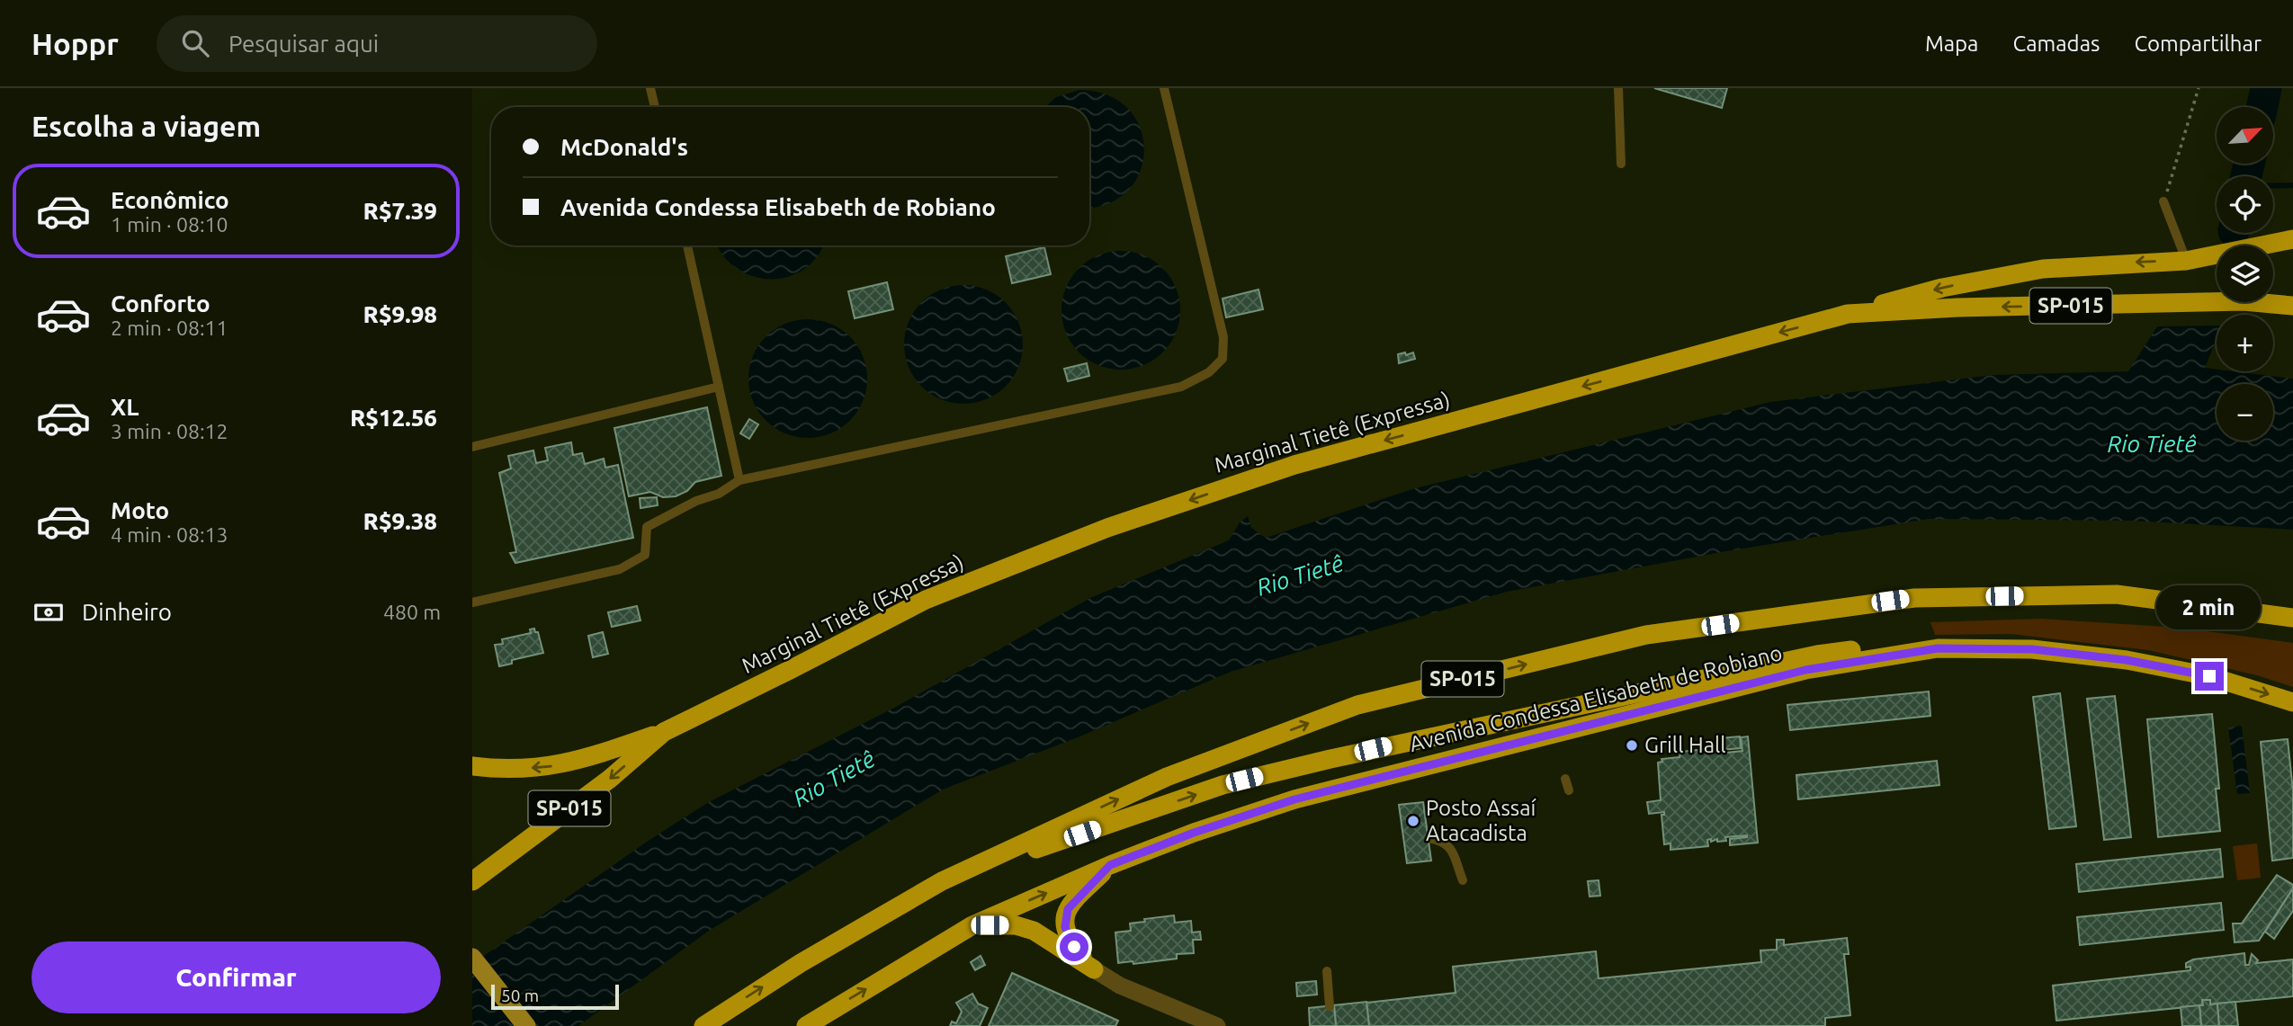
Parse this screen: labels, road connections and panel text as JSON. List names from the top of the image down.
{
  "streets": {
    "highway": ["SP-015", "Marginal Tietê (Expressa)", "Avenida Condessa Elisabeth de Robiano"]
  },
  "water": ["Rio Tietê"],
  "places": ["Grill Hall", "Posto Assaí Atacadista"],
  "scale_bar": "50 m",
  "north": "top right",
  "page": {
    "header": "Hoppr",
    "search": "Pesquisar aqui",
    "nav": ["Mapa", "Camadas", "Compartilhar"],
    "heading": "Escolha a viagem",
    "map_buttons": ["+", "−"],
    "banner": ["McDonald's", "Avenida Condessa Elisabeth de Robiano"],
    "list": [
      {
        "name": "Econômico",
        "note": "1 min · 08:10",
        "value": "R$7.39"
      },
      {
        "name": "Conforto",
        "note": "2 min · 08:11",
        "value": "R$9.98"
      },
      {
        "name": "XL",
        "note": "3 min · 08:12",
        "value": "R$12.56"
      },
      {
        "name": "Moto",
        "note": "4 min · 08:13",
        "value": "R$9.38"
      }
    ],
    "pay": ["Dinheiro", "480 m"],
    "bubble": "2 min",
    "buttons": "Confirmar",
    "scale": "50 m"
  }
}
